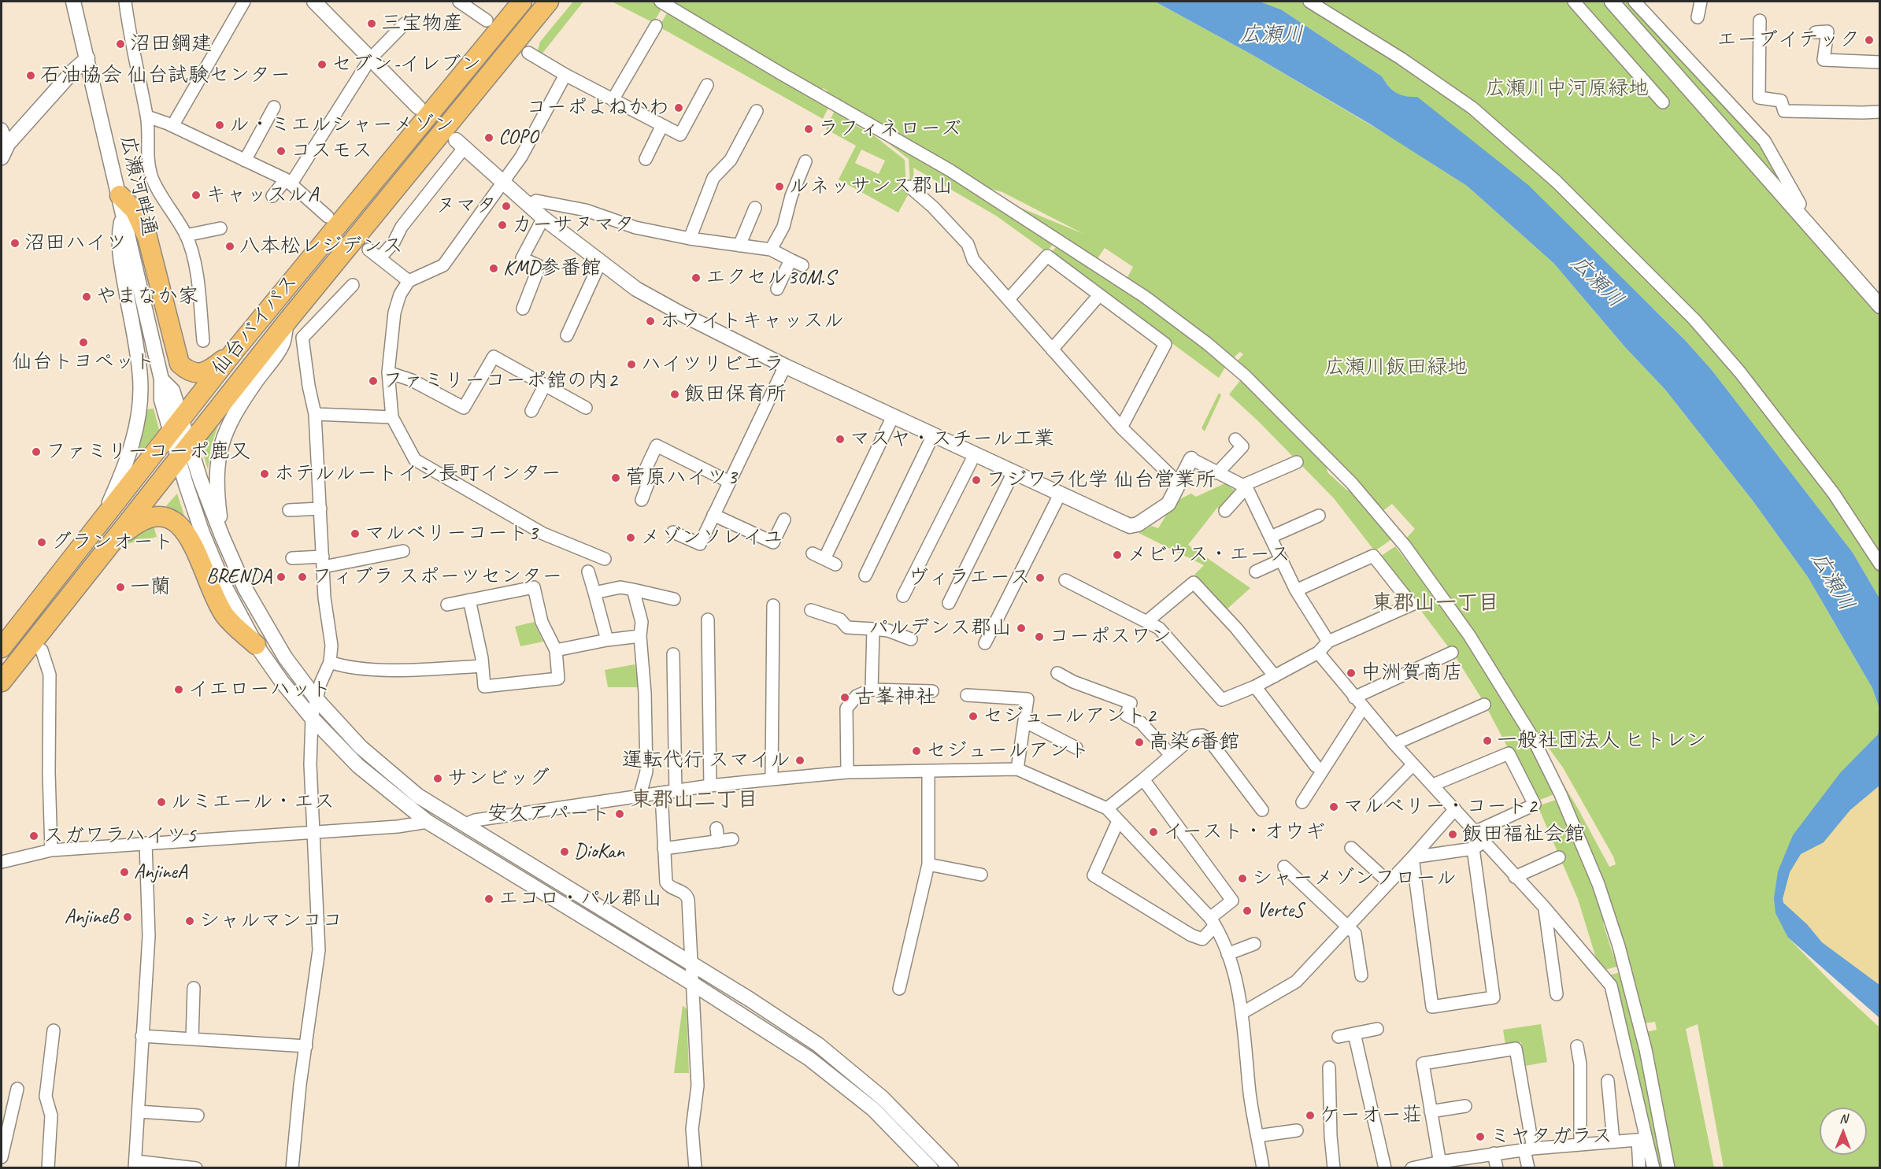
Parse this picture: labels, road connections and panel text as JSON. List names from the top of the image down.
{
  "streets": {
    "highway": ["仙台バイパス"],
    "street": ["広瀬河畔通"]
  },
  "crossings": [
    ["広瀬河畔通", "仙台バイパス"]
  ],
  "districts": ["東郡山一丁目", "東郡山二丁目"],
  "water": ["広瀬川"],
  "parks": ["広瀬川中河原緑地", "広瀬川飯田緑地"],
  "places": [
    "三宝物産",
    "エーブイテック",
    "沼田鋼建",
    "セブン-イレブン",
    "石油協会 仙台試験センター",
    "コーポよねかわ",
    "ル・ミエルシャーメゾン",
    "ラフィネローズ",
    "COPO",
    "コスモス",
    "ルネッサンス郡山",
    "キャッスルA",
    "ヌマタ",
    "カーサヌマタ",
    "沼田ハイツ",
    "八本松レジデンス",
    "KMD参番館",
    "エクセル30M.S",
    "やまなか家",
    "ホワイトキャッスル",
    "仙台トヨペット",
    "ハイツリビエラ",
    "ファミリーコーポ舘の内2",
    "飯田保育所",
    "マスヤ・スチール工業",
    "ファミリーコーポ鹿又",
    "ホテルルートイン長町インター",
    "菅原ハイツ3",
    "フジワラ化学 仙台営業所",
    "マルベリーコート3",
    "メゾンソレイユ",
    "グランオート",
    "メビウス・エース",
    "BRENDA",
    "フィブラ スポーツセンター",
    "ヴィラエース",
    "一蘭",
    "パルデンス郡山",
    "コーポスワン",
    "中洲賀商店",
    "イエローハット",
    "古峯神社",
    "セジュールアント2",
    "一般社団法人 ヒトレン",
    "高染6番館",
    "セジュールアント",
    "運転代行 スマイル",
    "サンビッグ",
    "ルミエール・エス",
    "マルベリー・コート2",
    "安久アパート",
    "イースト・オウギ",
    "飯田福祉会館",
    "スガワラハイツ5",
    "DioKan",
    "AnjineA",
    "シャーメゾンフロール",
    "エコロ・パル郡山",
    "VerteS",
    "AnjineB",
    "シャルマンココ",
    "ケーオー荘",
    "ミヤタガラス"
  ],
  "north": "top"
}
